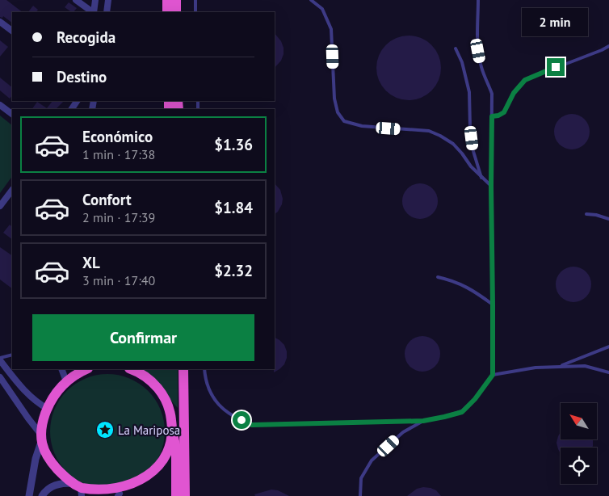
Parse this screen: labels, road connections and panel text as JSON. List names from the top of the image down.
{
  "places": {
    "place": ["La Mariposa"]
  },
  "north": "top left",
  "page": {
    "bubble": "2 min",
    "banner": ["Recogida", "Destino"],
    "list": [
      {
        "name": "Económico",
        "note": "1 min · 17:38",
        "value": "$1.36"
      },
      {
        "name": "Confort",
        "note": "2 min · 17:39",
        "value": "$1.84"
      },
      {
        "name": "XL",
        "note": "3 min · 17:40",
        "value": "$2.32"
      }
    ],
    "buttons": "Confirmar"
  }
}
